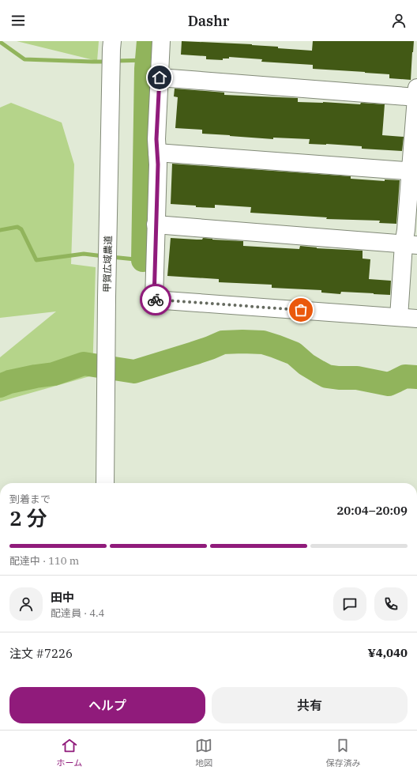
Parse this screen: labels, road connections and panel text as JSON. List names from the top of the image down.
{
  "streets": {
    "street": ["甲賀広域農道"]
  },
  "page": {
    "header": "Dashr",
    "heading": ["2 分", "到着まで", "20:04–20:09"],
    "panel": [
      "田中",
      "配達員 · 4.4",
      "注文 #7226",
      "¥4,040"
    ],
    "bar": "配達中 · 110 m",
    "buttons": ["ヘルプ", "共有"],
    "tabs": ["ホーム", "地図", "保存済み"]
  }
}
